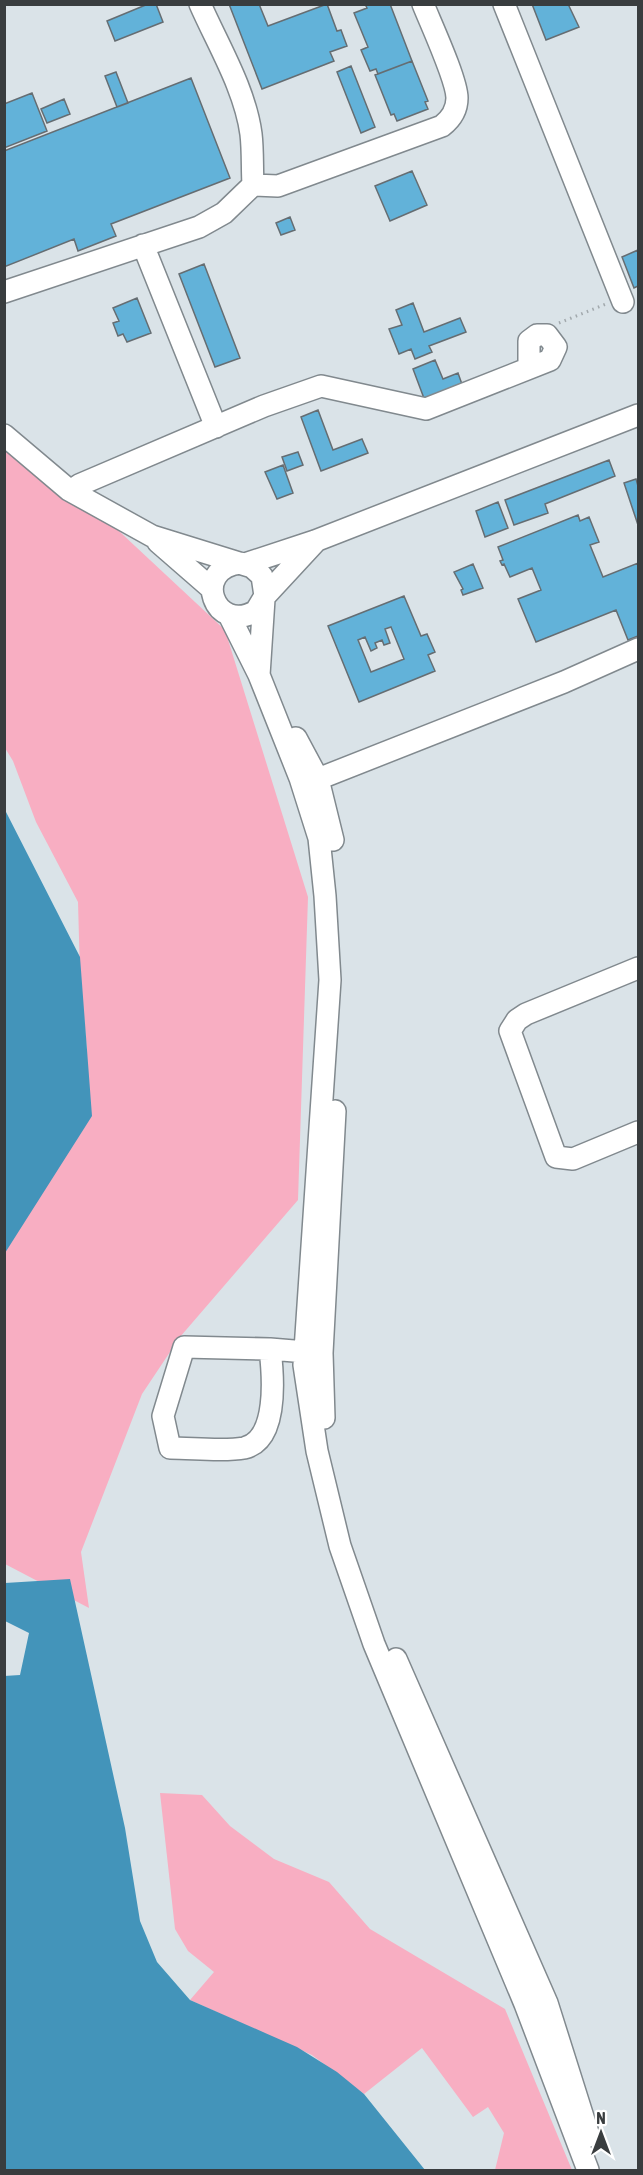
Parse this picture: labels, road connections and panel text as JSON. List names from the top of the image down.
{
  "north": "top"
}
